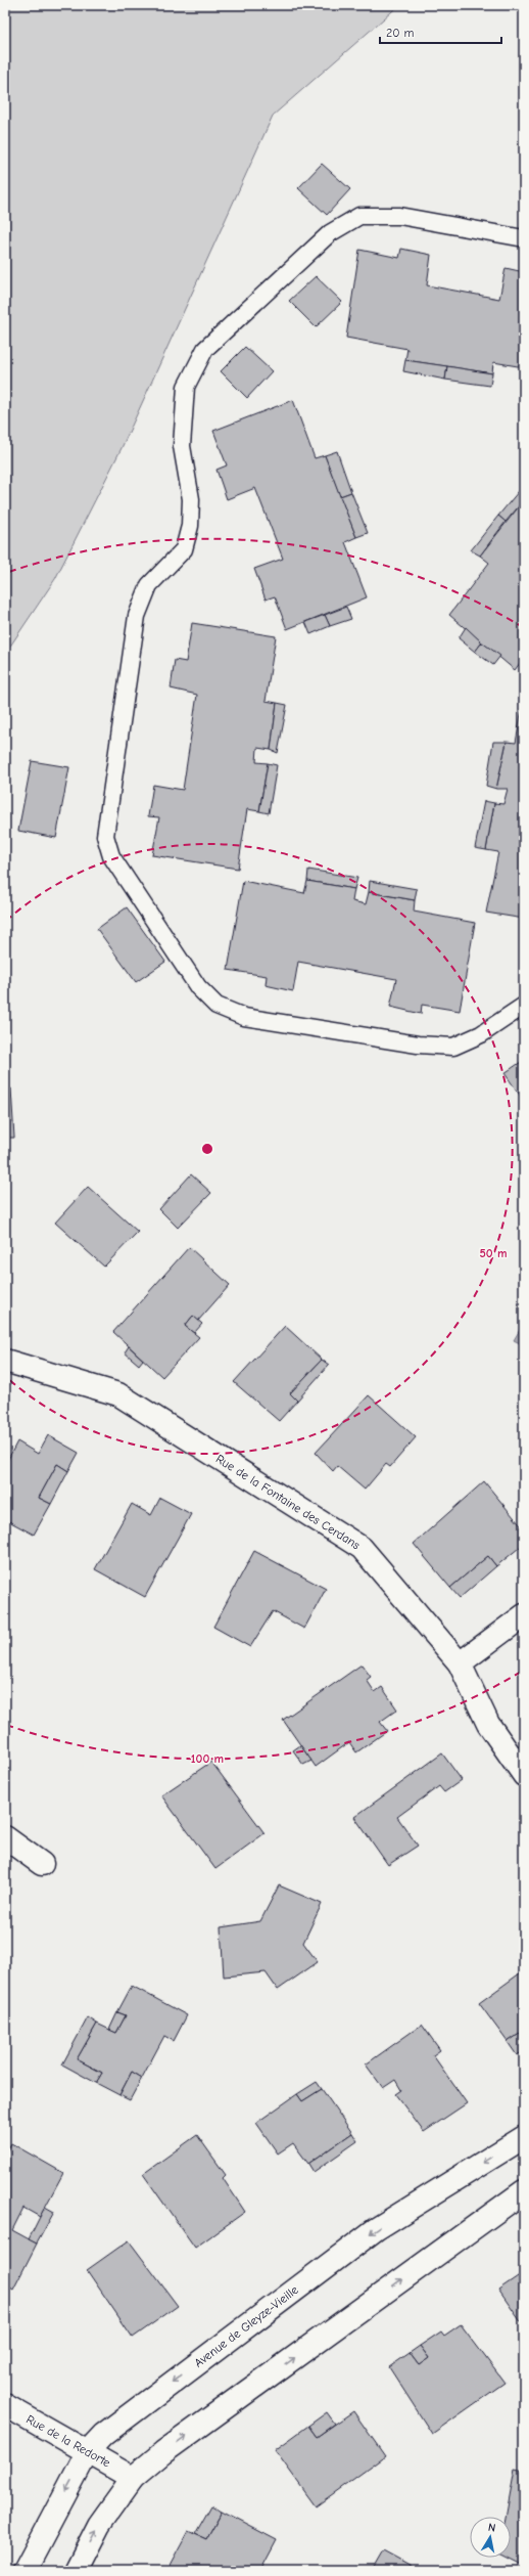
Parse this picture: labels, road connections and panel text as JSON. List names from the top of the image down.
{
  "streets": {
    "street": ["Rue de la Fontaine des Cerdans", "Avenue de Gleyze-Vieille", "Rue de la Redorte"]
  },
  "crossings": [
    ["Avenue de Gleyze-Vieille", "Rue de la Redorte"]
  ],
  "scale_bar": "20 m",
  "north": "top",
  "rings": ["50 m", "100 m"]
}
